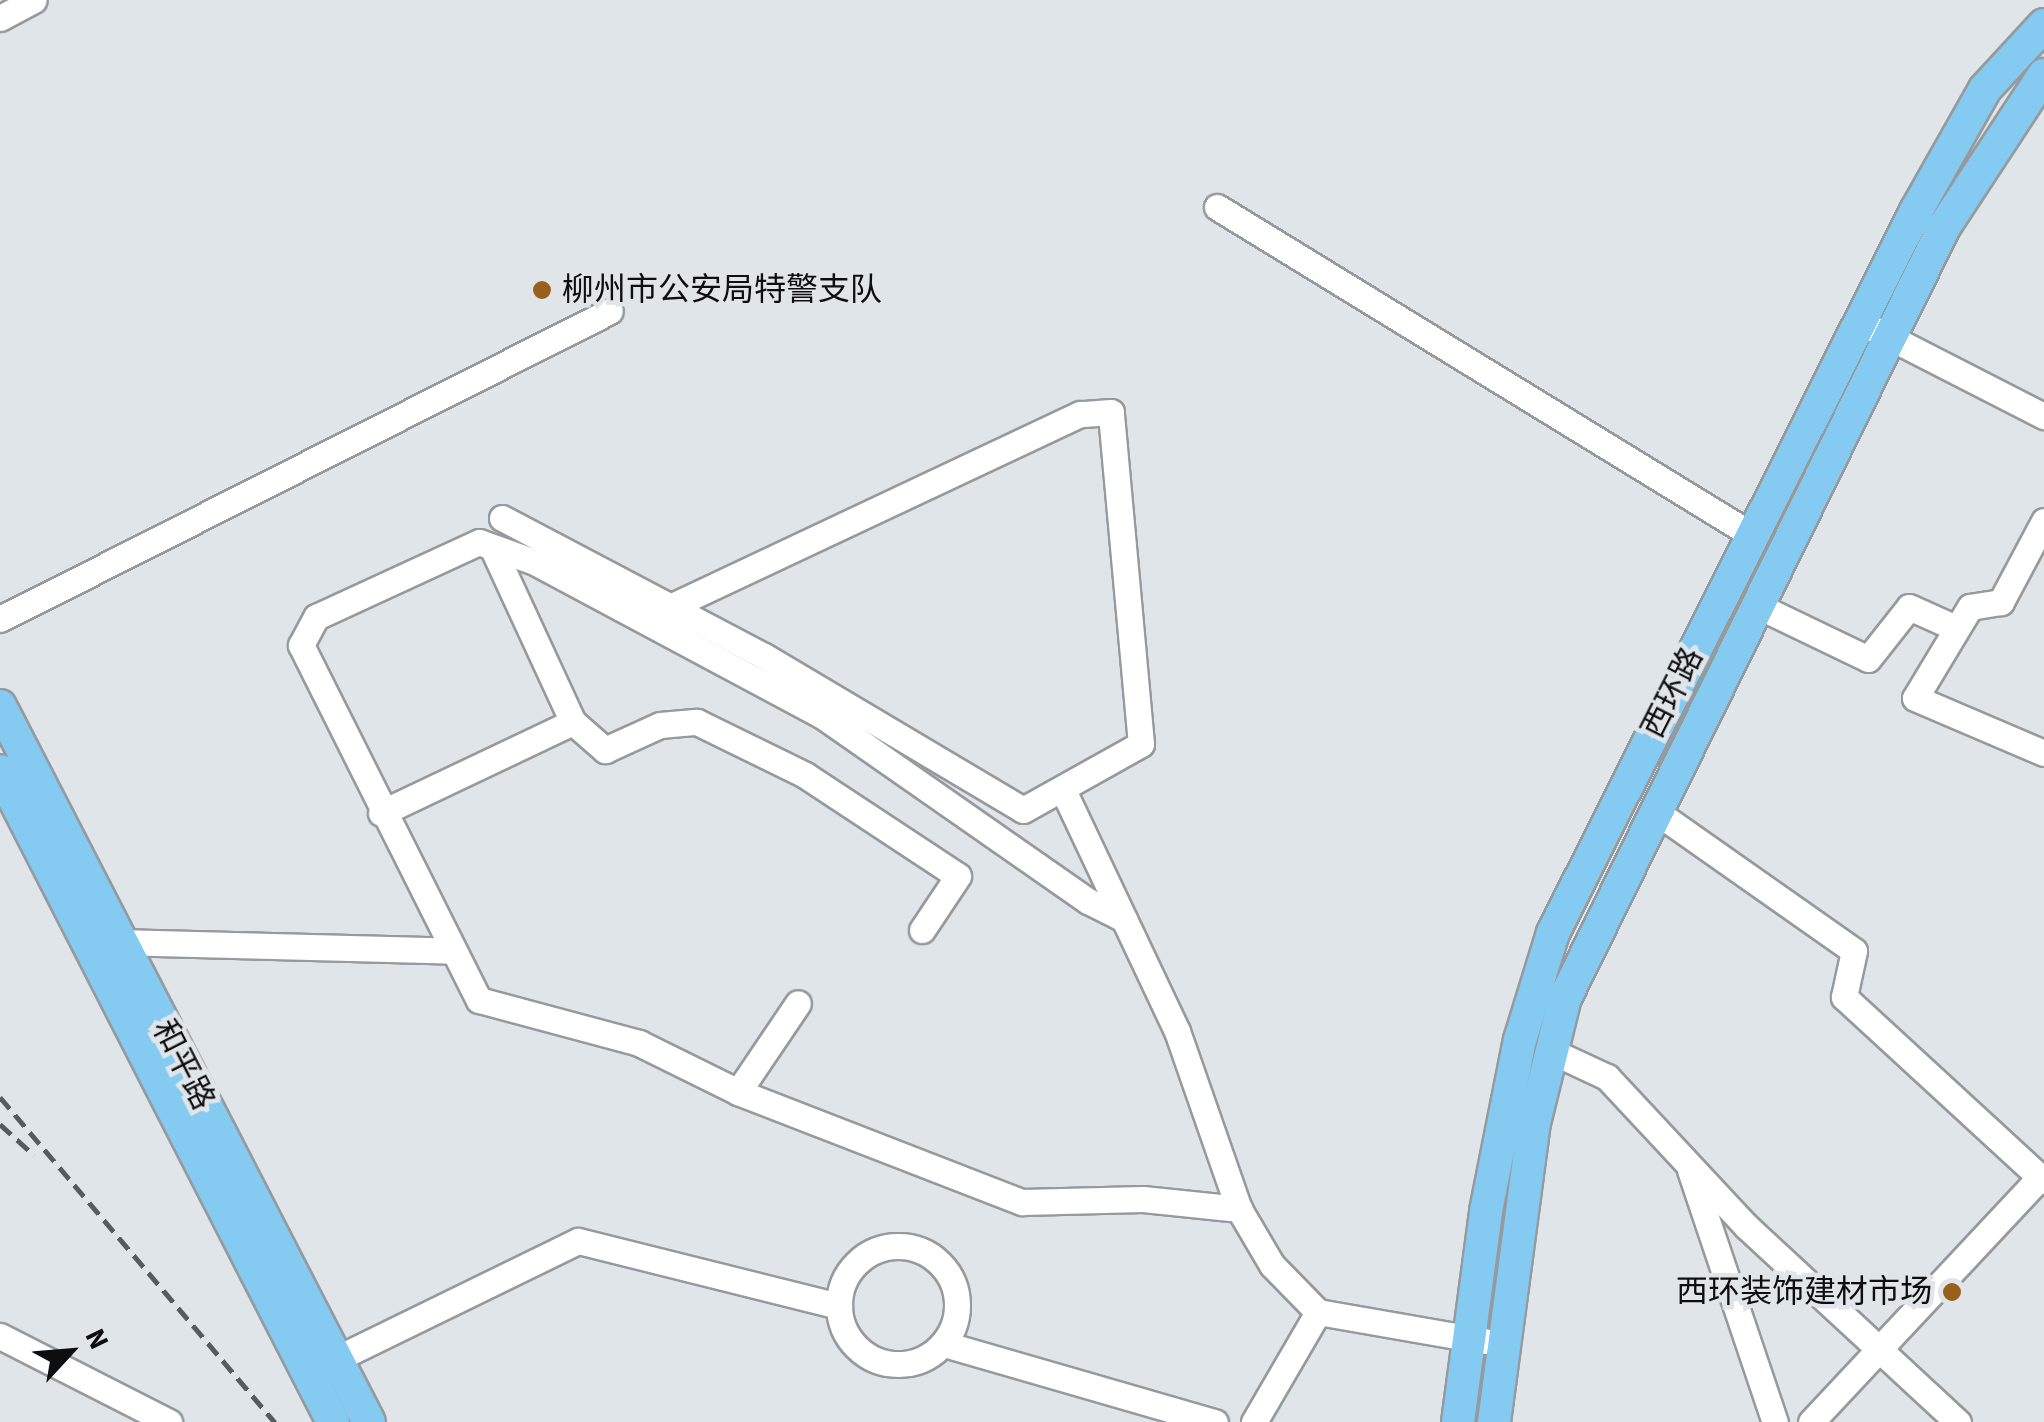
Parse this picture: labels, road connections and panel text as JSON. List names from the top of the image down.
{
  "streets": {
    "main road": ["西环路", "和平路"]
  },
  "places": ["柳州市公安局特警支队", "西环装饰建材市场"],
  "north": "top right"
}
